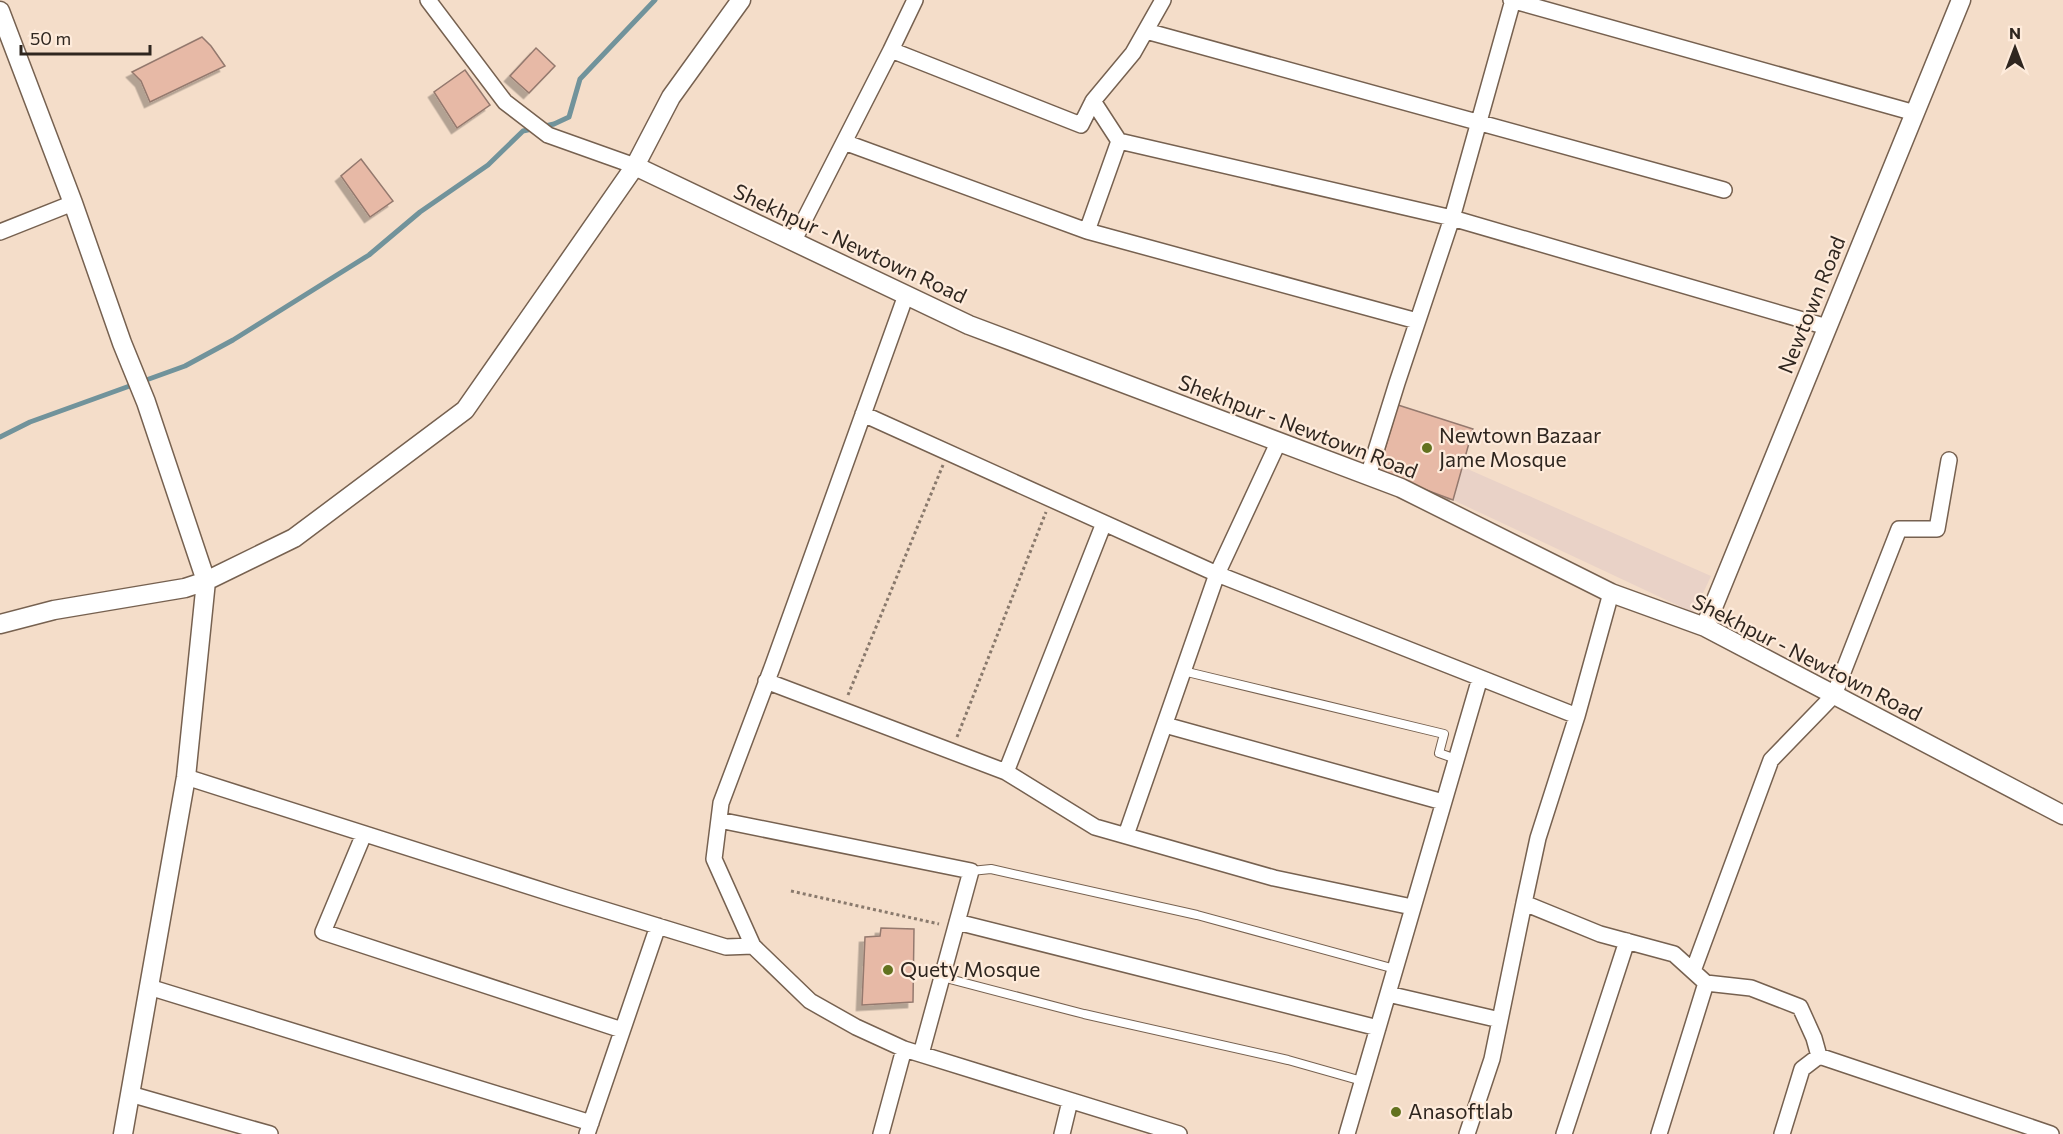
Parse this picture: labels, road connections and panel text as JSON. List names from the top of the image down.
{
  "streets": {
    "street": ["Shekhpur - Newtown Road", "Newtown Road"]
  },
  "crossings": [
    ["Shekhpur - Newtown Road", "Newtown Road"]
  ],
  "places": ["Newtown Bazaar Jame Mosque", "Quety Mosque", "Anasoftlab"],
  "scale_bar": "50 m",
  "north": "top"
}
